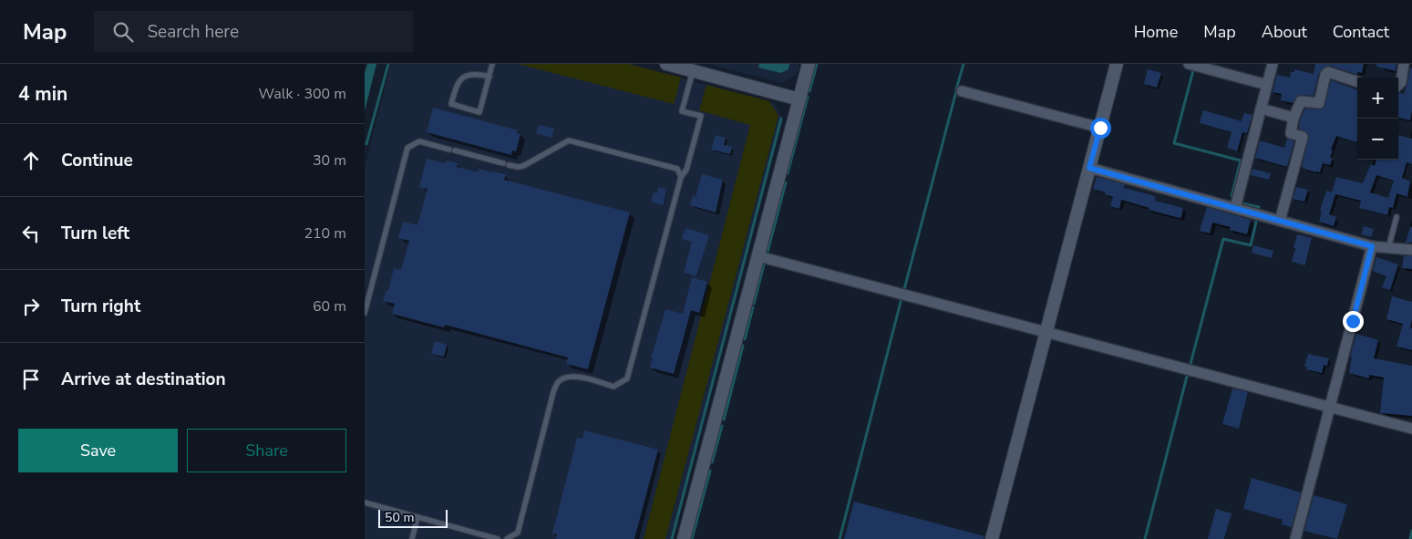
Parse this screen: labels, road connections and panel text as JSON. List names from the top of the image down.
{
  "scale_bar": "50 m",
  "page": {
    "header": "Map",
    "search": "Search here",
    "nav": [
      "Home",
      "Map",
      "About",
      "Contact"
    ],
    "heading": ["4 min", "Walk · 300 m"],
    "map_buttons": ["+", "−"],
    "list": [
      ["Continue", "30 m"],
      ["Turn left", "210 m"],
      ["Turn right", "60 m"],
      "Arrive at destination"
    ],
    "buttons": ["Save", "Share"],
    "scale": "50 m"
  }
}
